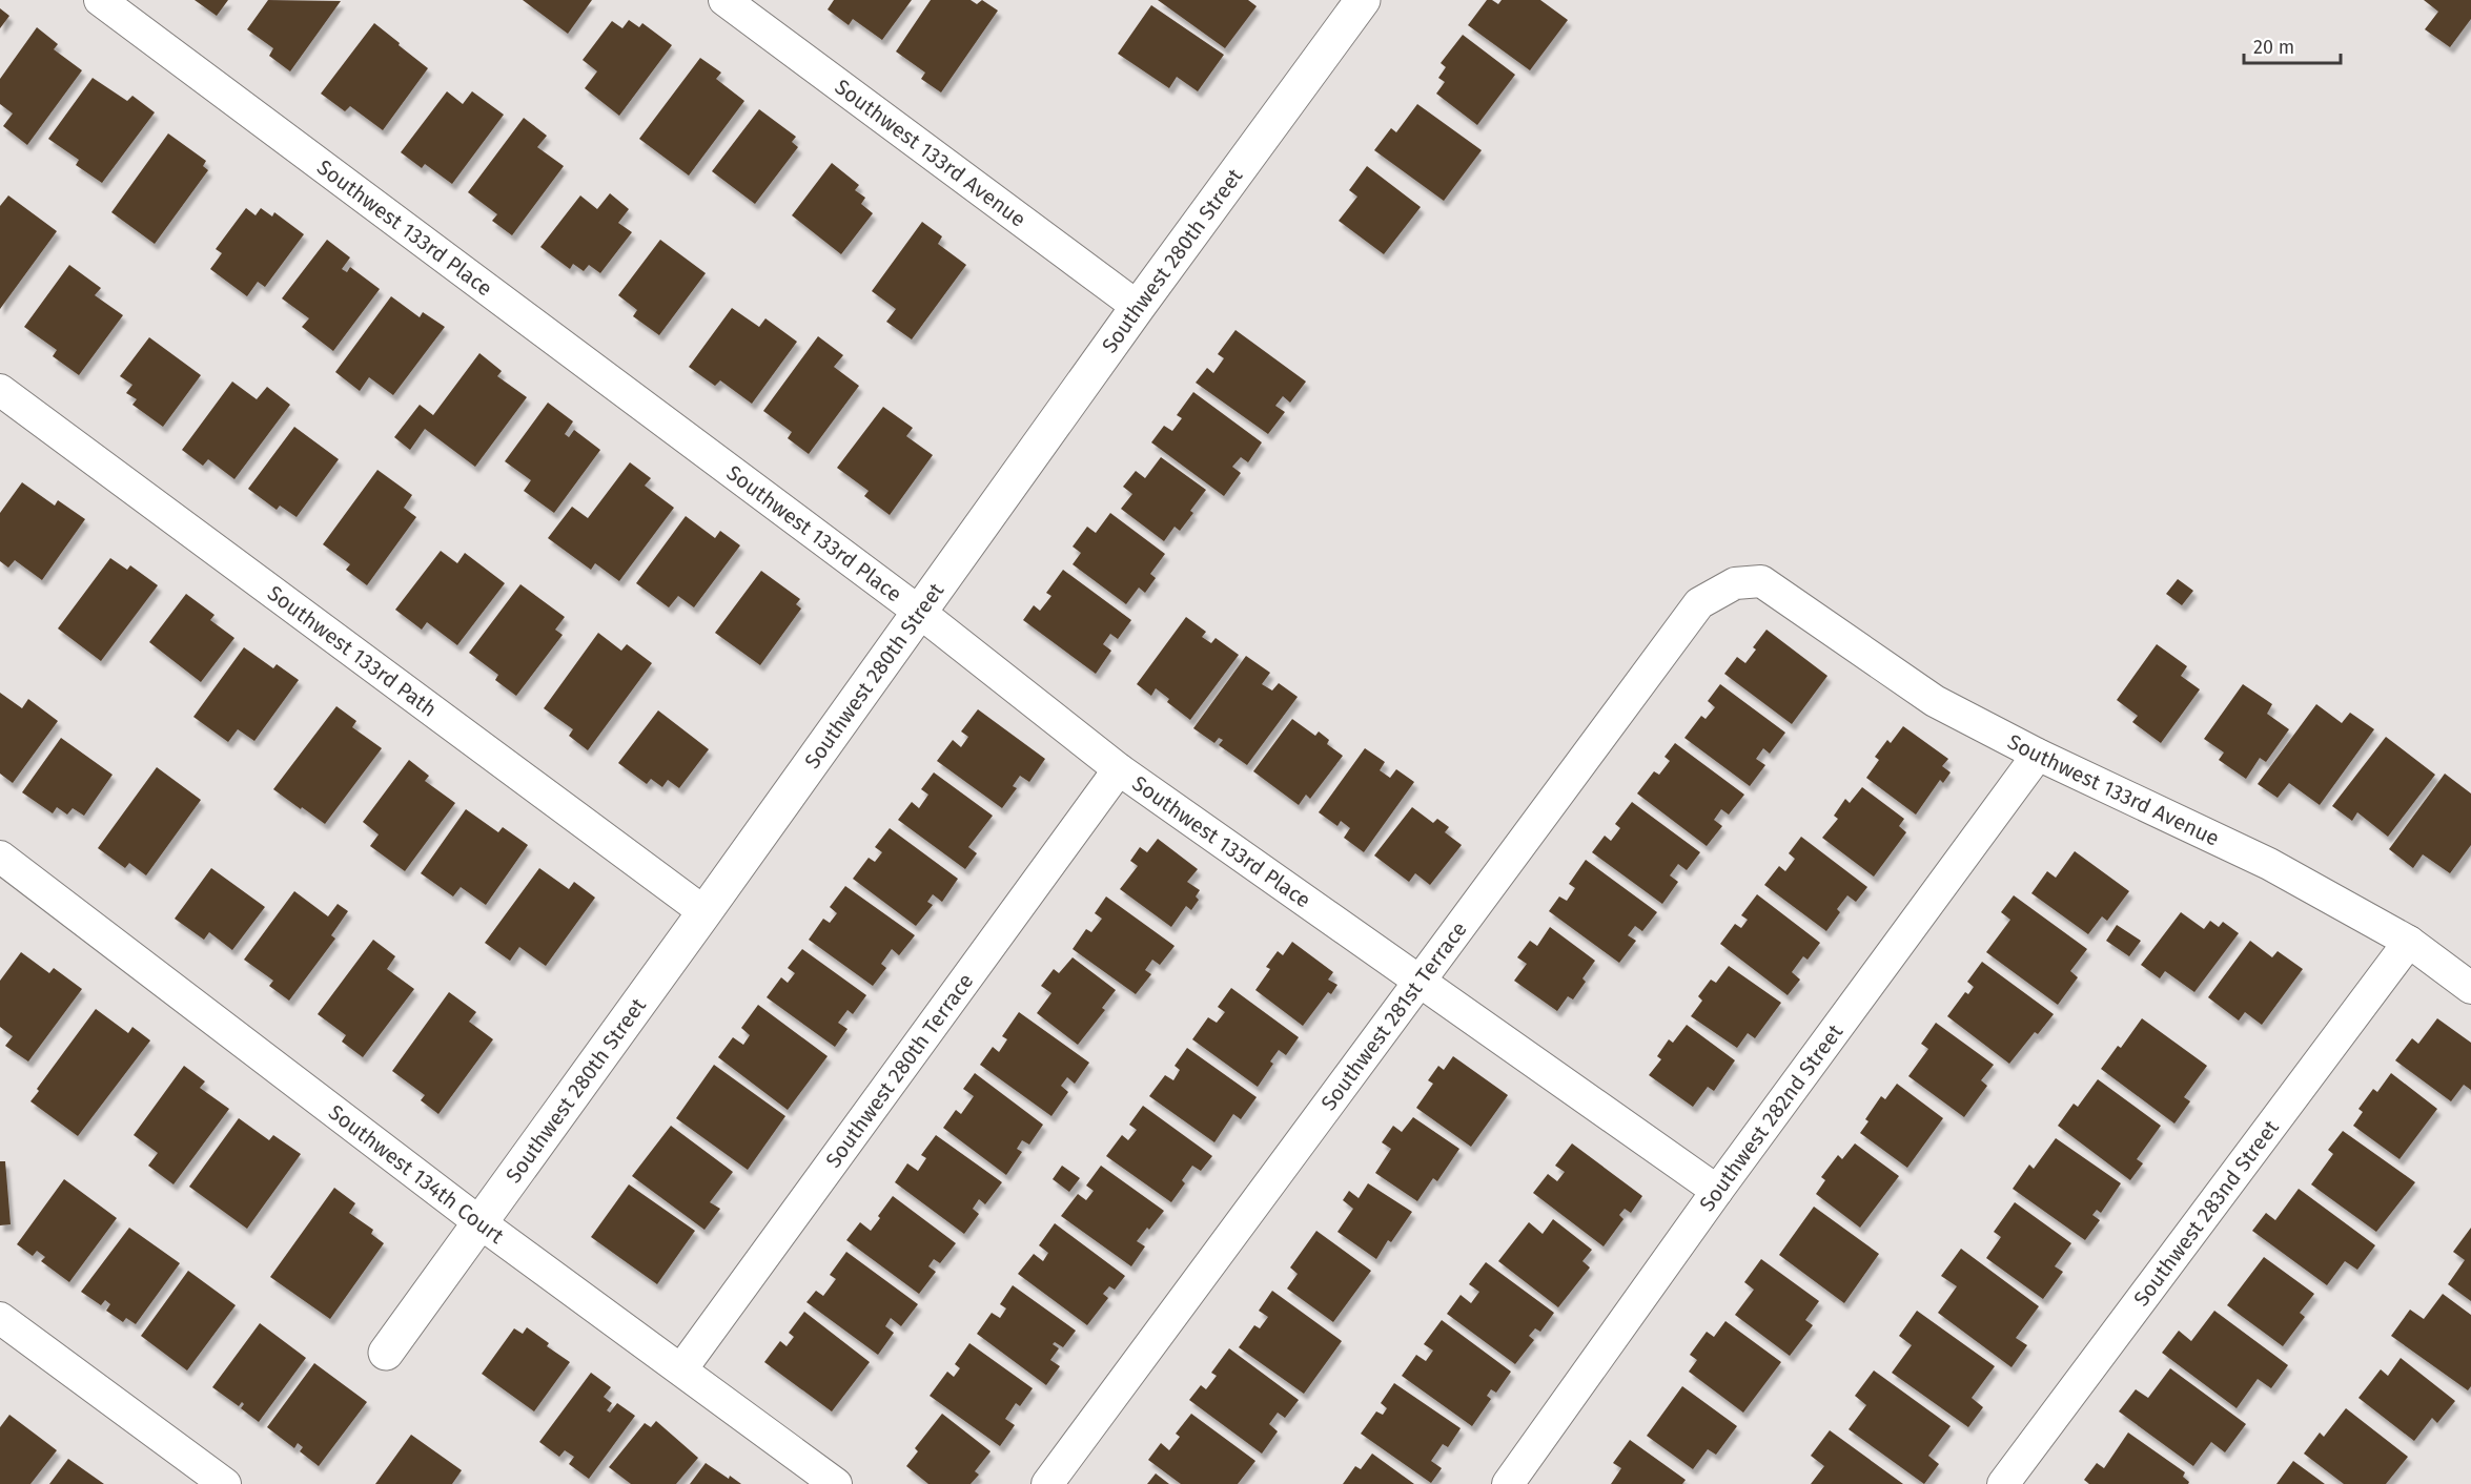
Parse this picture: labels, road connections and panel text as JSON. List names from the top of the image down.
{
  "streets": {
    "street": [
      "Southwest 133rd Avenue",
      "Southwest 133rd Place",
      "Southwest 280th Street",
      "Southwest 133rd Path",
      "Southwest 281st Terrace",
      "Southwest 280th Terrace",
      "Southwest 282nd Street",
      "Southwest 134th Court",
      "Southwest 283nd Street"
    ]
  },
  "crossings": [
    ["Southwest 133rd Avenue", "Southwest 280th Street"],
    ["Southwest 133rd Avenue", "Southwest 281st Terrace"],
    ["Southwest 133rd Avenue", "Southwest 282nd Street"],
    ["Southwest 133rd Avenue", "Southwest 283nd Street"],
    ["Southwest 133rd Place", "Southwest 280th Street"],
    ["Southwest 133rd Place", "Southwest 281st Terrace"],
    ["Southwest 133rd Place", "Southwest 280th Terrace"],
    ["Southwest 133rd Place", "Southwest 282nd Street"],
    ["Southwest 280th Street", "Southwest 133rd Path"],
    ["Southwest 280th Street", "Southwest 134th Court"],
    ["Southwest 280th Terrace", "Southwest 134th Court"]
  ],
  "scale_bar": "20 m"
}
